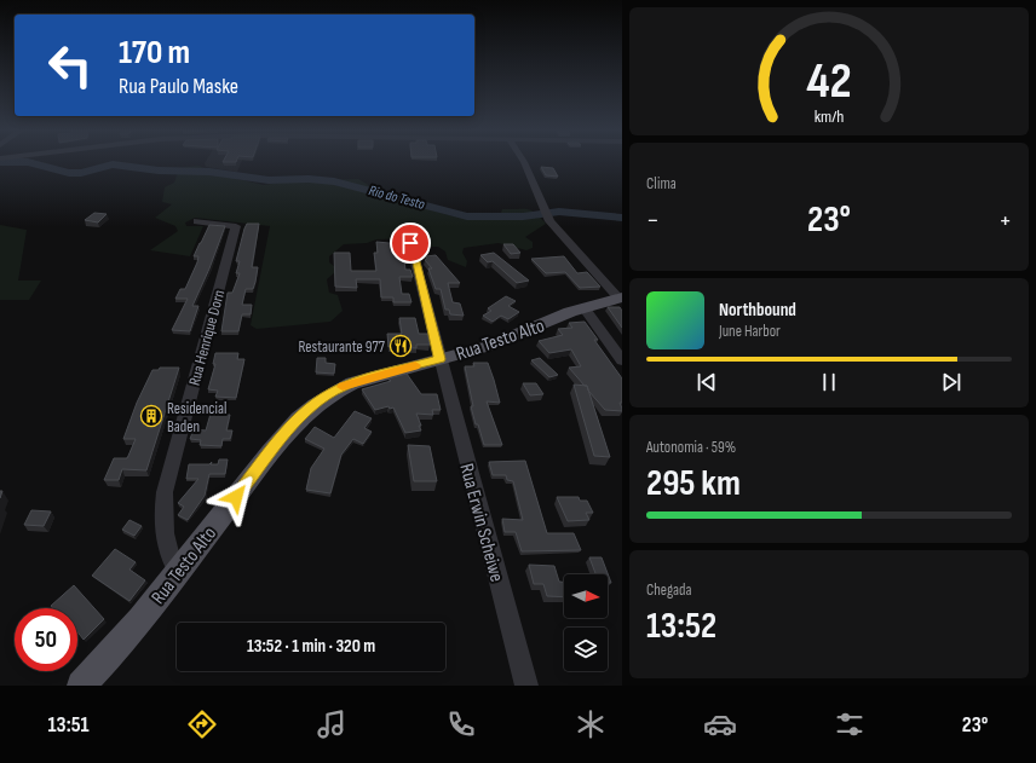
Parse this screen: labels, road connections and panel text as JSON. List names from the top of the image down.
{
  "streets": {
    "main road": ["Rua Testo Alto"],
    "street": ["Rua Henrique Dorn", "Rua Erwin Scheiwe"]
  },
  "crossings": [
    ["Rua Henrique Dorn", "Rua Testo Alto"],
    ["Rua Testo Alto", "Rua Erwin Scheiwe"]
  ],
  "water": ["Rio do Testo"],
  "places": {
    "restaurant": ["Restaurante 977"],
    "building": ["Residencial Baden"]
  },
  "north": "right",
  "page": {
    "turn": ["170 m", "Rua Paulo Maske"],
    "tile": [
      "Clima",
      ["Autonomia · 59%", "295 km"],
      ["Chegada", "13:52"]
    ],
    "heat": ["−", "23°", "+"],
    "song": ["Northbound", "June Harbor"],
    "limit": "50",
    "trip": "13:52 · 1 min · 320 m",
    "tabs": ["13:51", "23°"],
    "gauge": ["42", "km/h"]
  }
}
